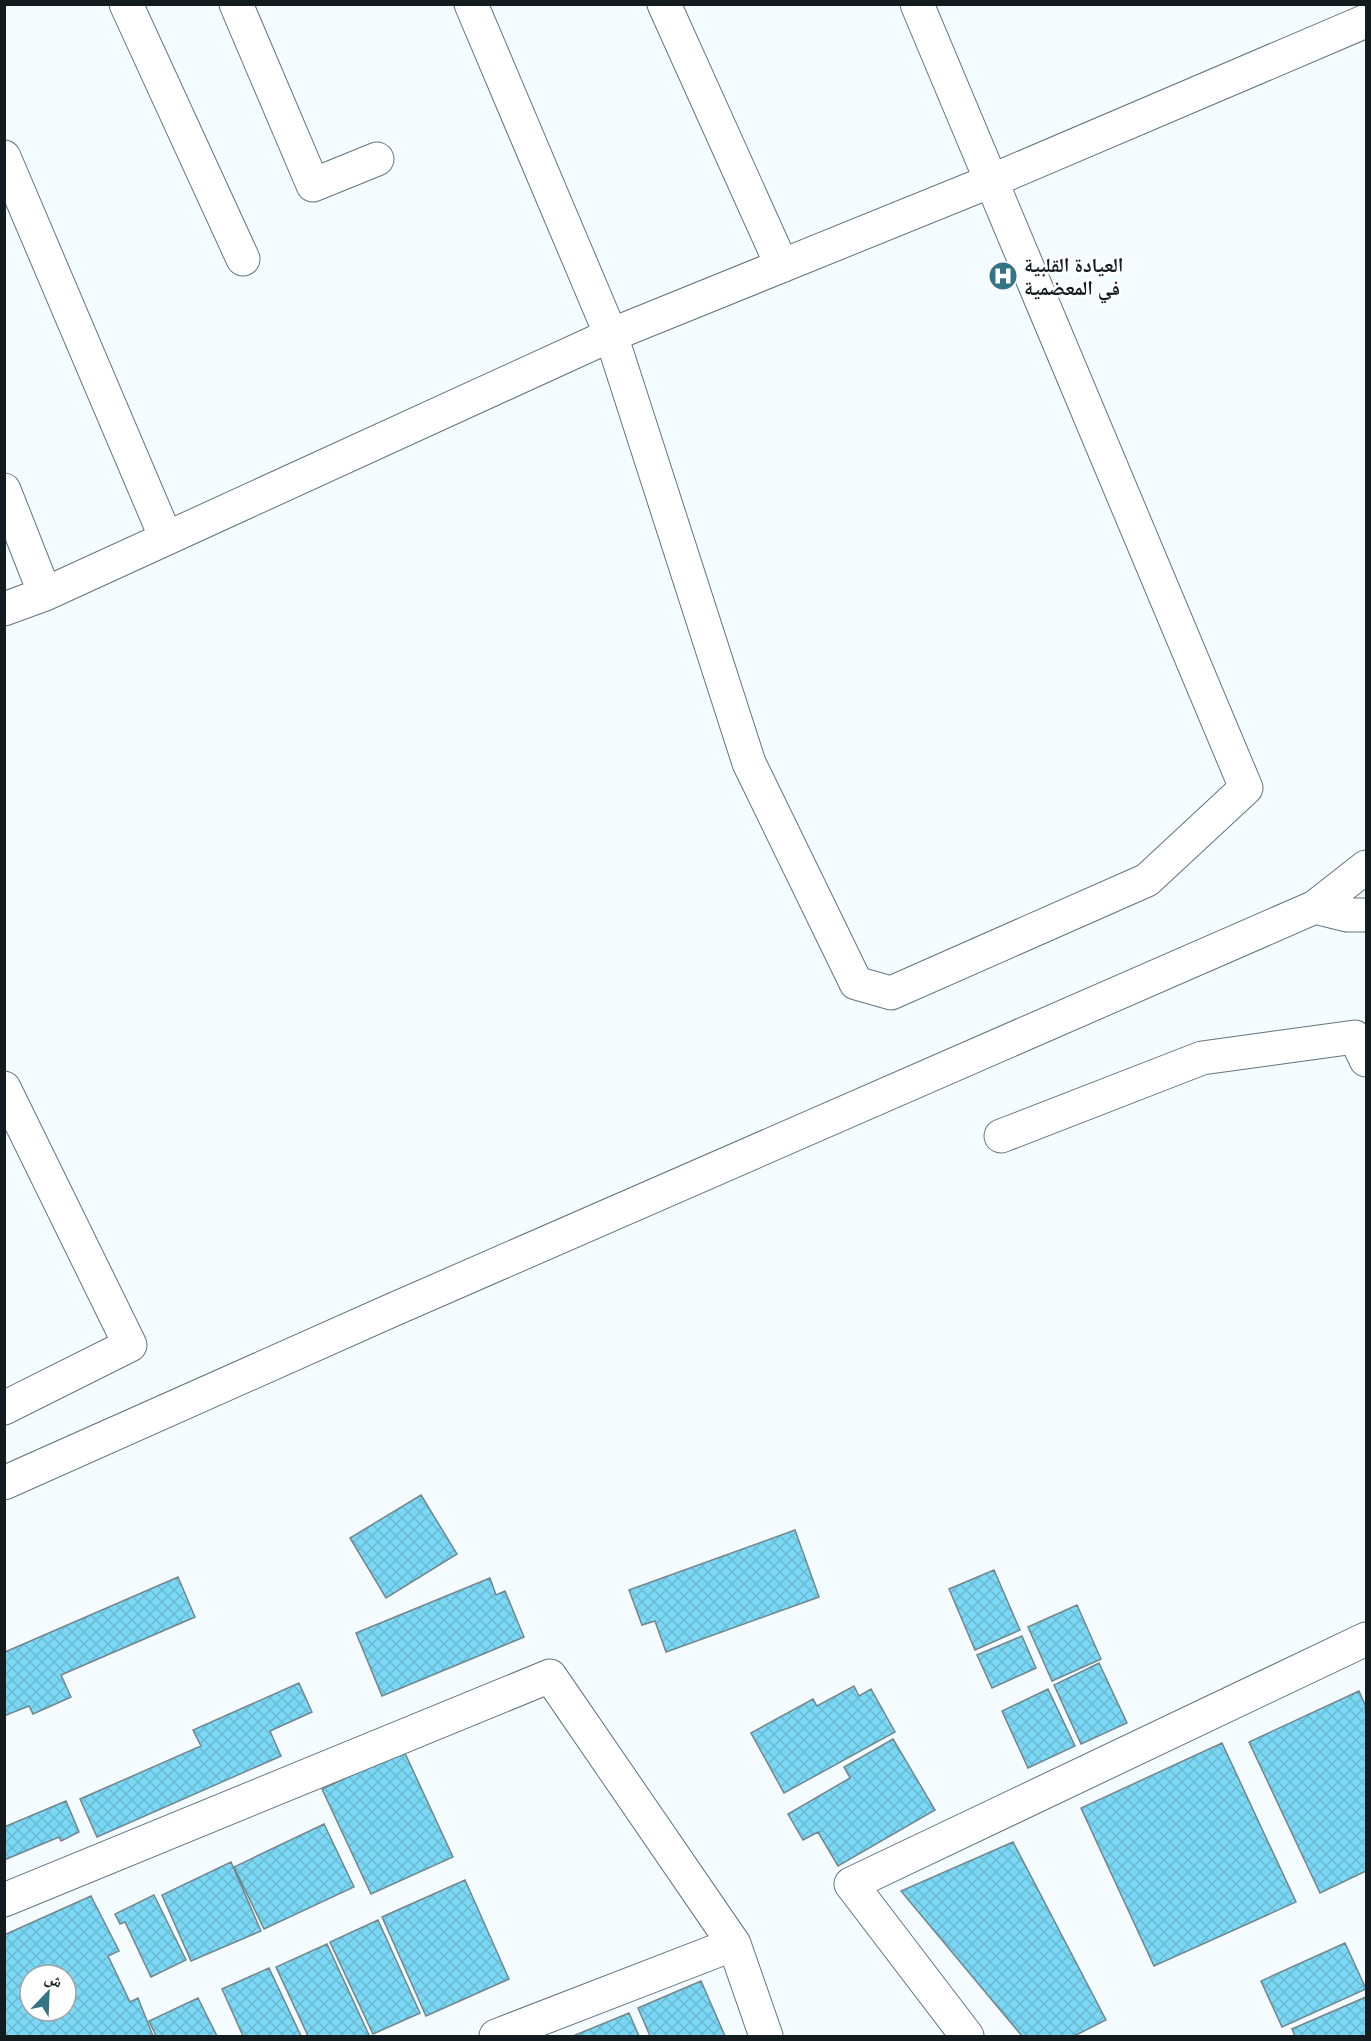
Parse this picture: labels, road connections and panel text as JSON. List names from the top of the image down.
{
  "places": {
    "hospital": ["العيادة القلبية في المعضمية"]
  },
  "north": "top right"
}
